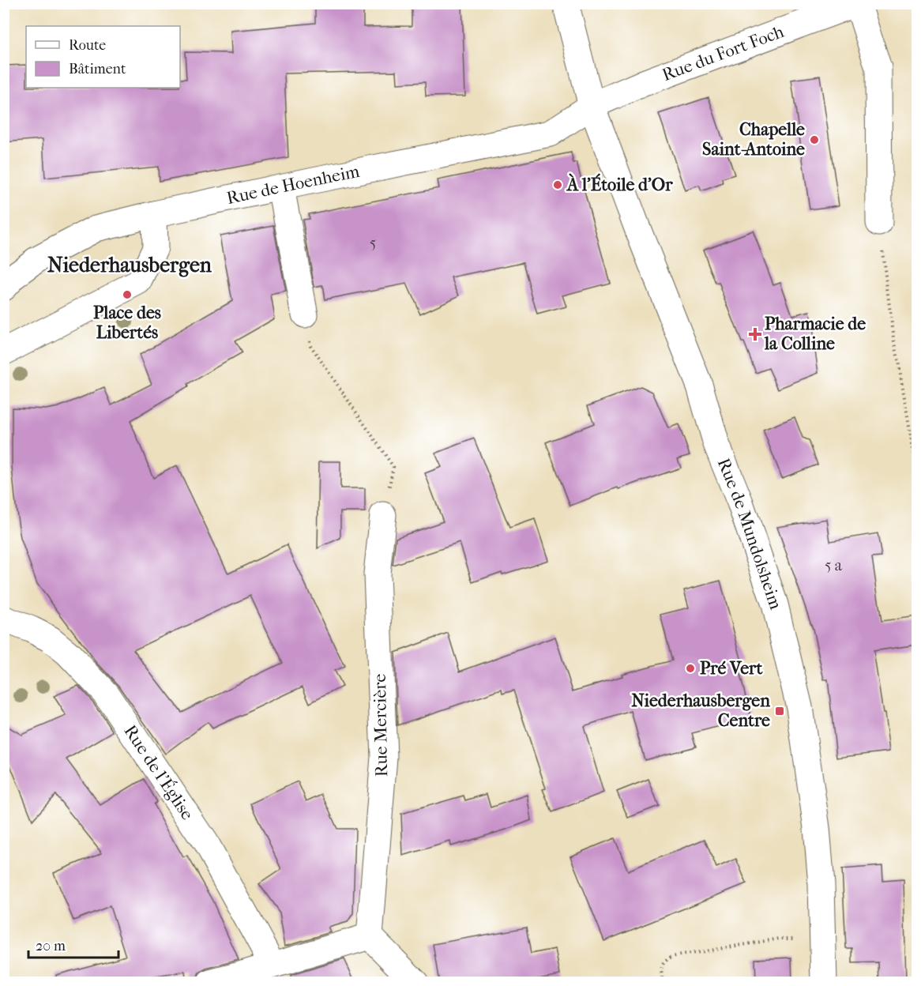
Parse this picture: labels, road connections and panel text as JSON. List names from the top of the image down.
{
  "streets": {
    "street": [
      "Rue du Fort Foch",
      "Rue de Hoenheim",
      "Rue de Mundolsheim",
      "Rue Mercière",
      "Rue de l'Église"
    ]
  },
  "crossings": [
    ["Rue du Fort Foch", "Rue de Hoenheim"],
    ["Rue du Fort Foch", "Rue de Mundolsheim"],
    ["Rue de Hoenheim", "Rue de Mundolsheim"]
  ],
  "districts": ["Niederhausbergen"],
  "places": {
    "other": [
      "Chapelle Saint-Antoine",
      "À l'Étoile d'Or",
      "Place des Libertés",
      "Pré Vert"
    ],
    "health": ["Pharmacie de la Colline"],
    "transit": ["Niederhausbergen Centre"]
  },
  "house_numbers": ["5", "5 a"],
  "legend": ["Route", "Bâtiment"],
  "scale_bar": "20 m"
}
